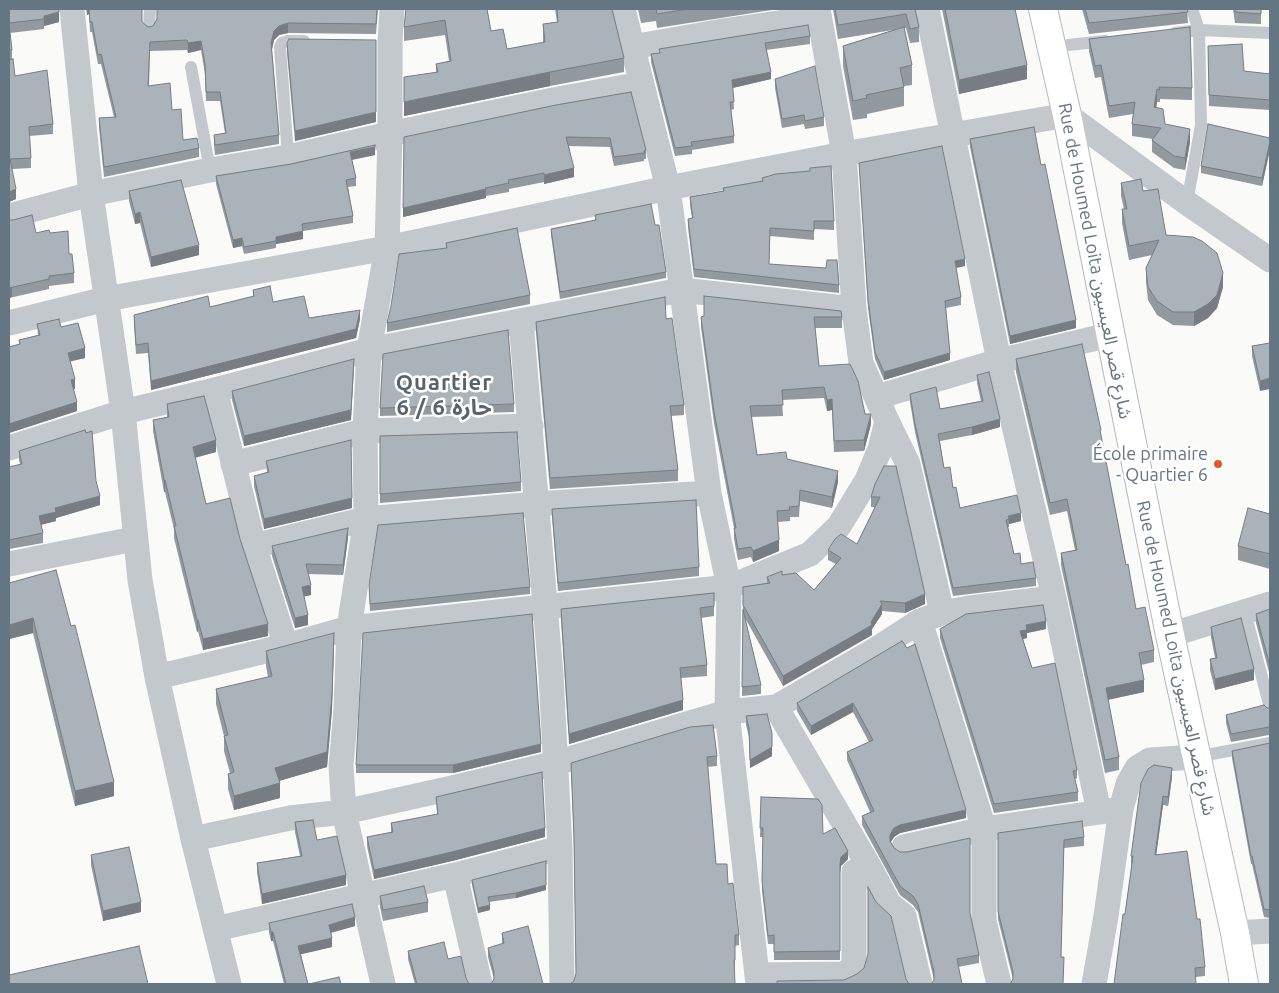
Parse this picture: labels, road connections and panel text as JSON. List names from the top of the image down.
{
  "streets": {
    "street": ["Rue de Houmed Loita شارع قصر العيسيون"]
  },
  "districts": ["Quartier 6 / حارة 6"],
  "places": ["École primaire - Quartier 6"]
}
